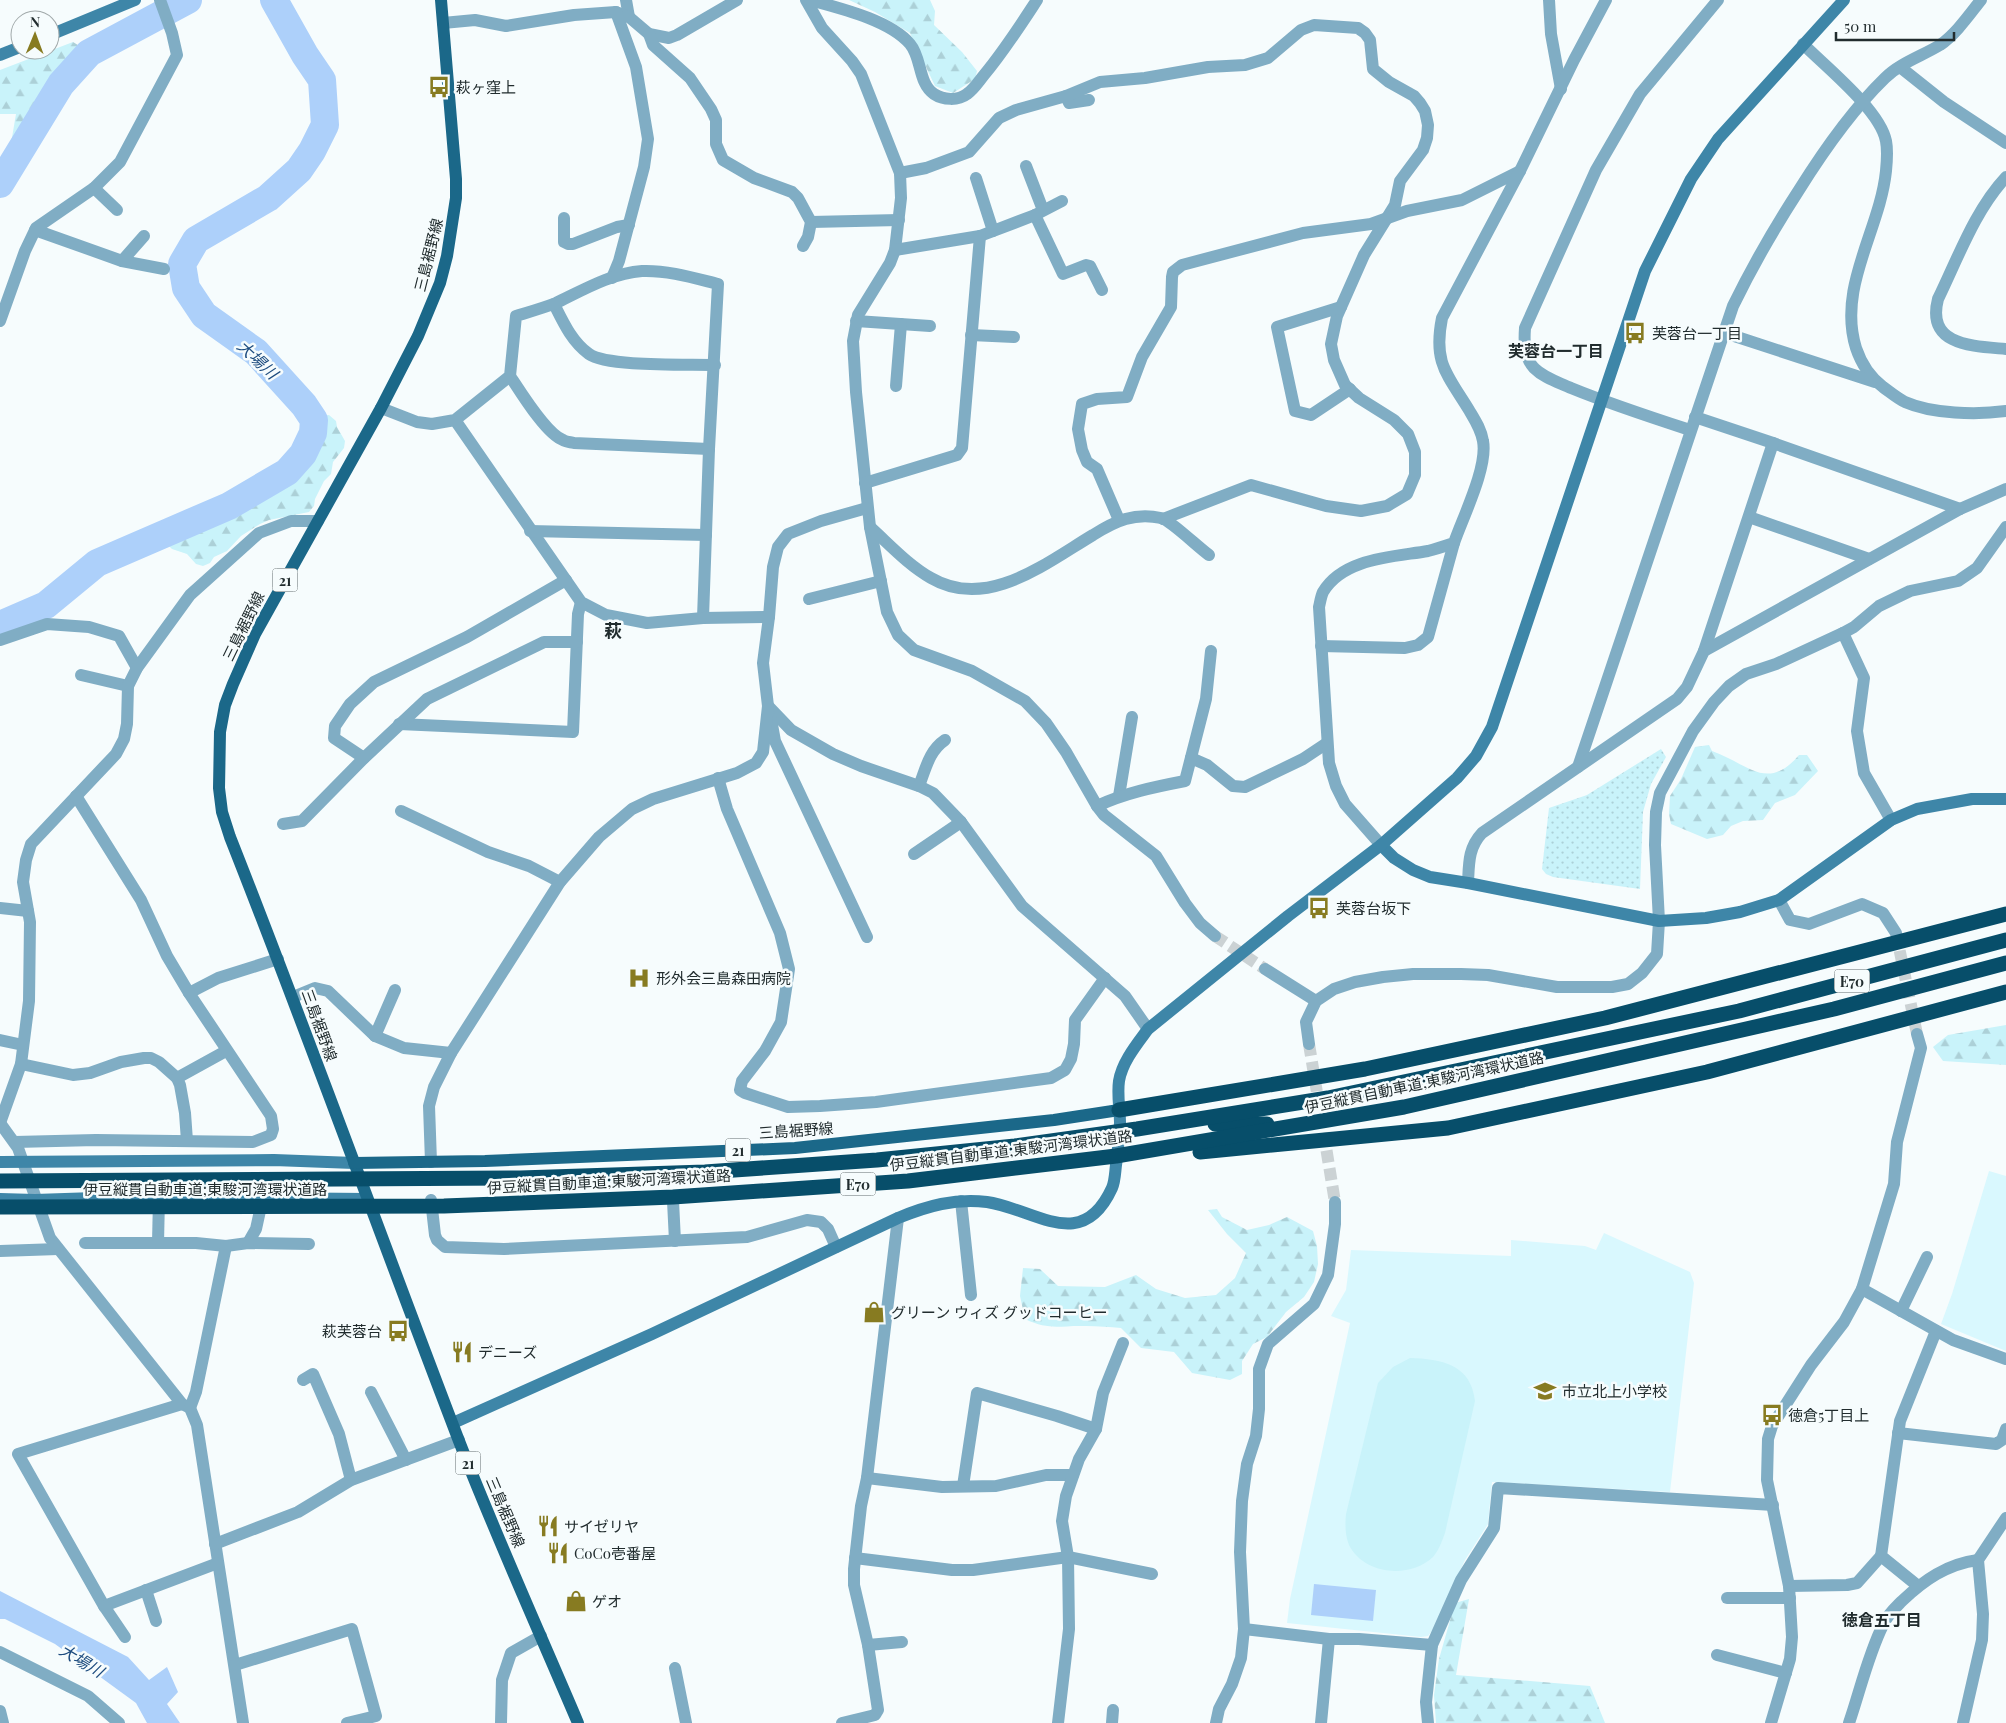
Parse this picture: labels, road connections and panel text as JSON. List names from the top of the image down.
{
  "streets": {
    "highway": ["E70", "伊豆縦貫自動車道;東駿河湾環状道路"],
    "main road": ["三島裾野線", "21"]
  },
  "districts": ["芙蓉台一丁目", "萩", "徳倉五丁目"],
  "water": ["大場川"],
  "places": {
    "bus stop": [
      "萩ヶ窪上",
      "芙蓉台一丁目",
      "芙蓉台坂下",
      "萩芙蓉台",
      "徳倉5丁目上"
    ],
    "hospital": ["形外会三島森田病院"],
    "shop": ["グリーン ウィズ グッドコーヒー", "ゲオ"],
    "restaurant": ["デニーズ", "サイゼリヤ", "CoCo壱番屋"],
    "school or university": ["市立北上小学校"]
  },
  "scale_bar": "50 m",
  "north": "top"
}
